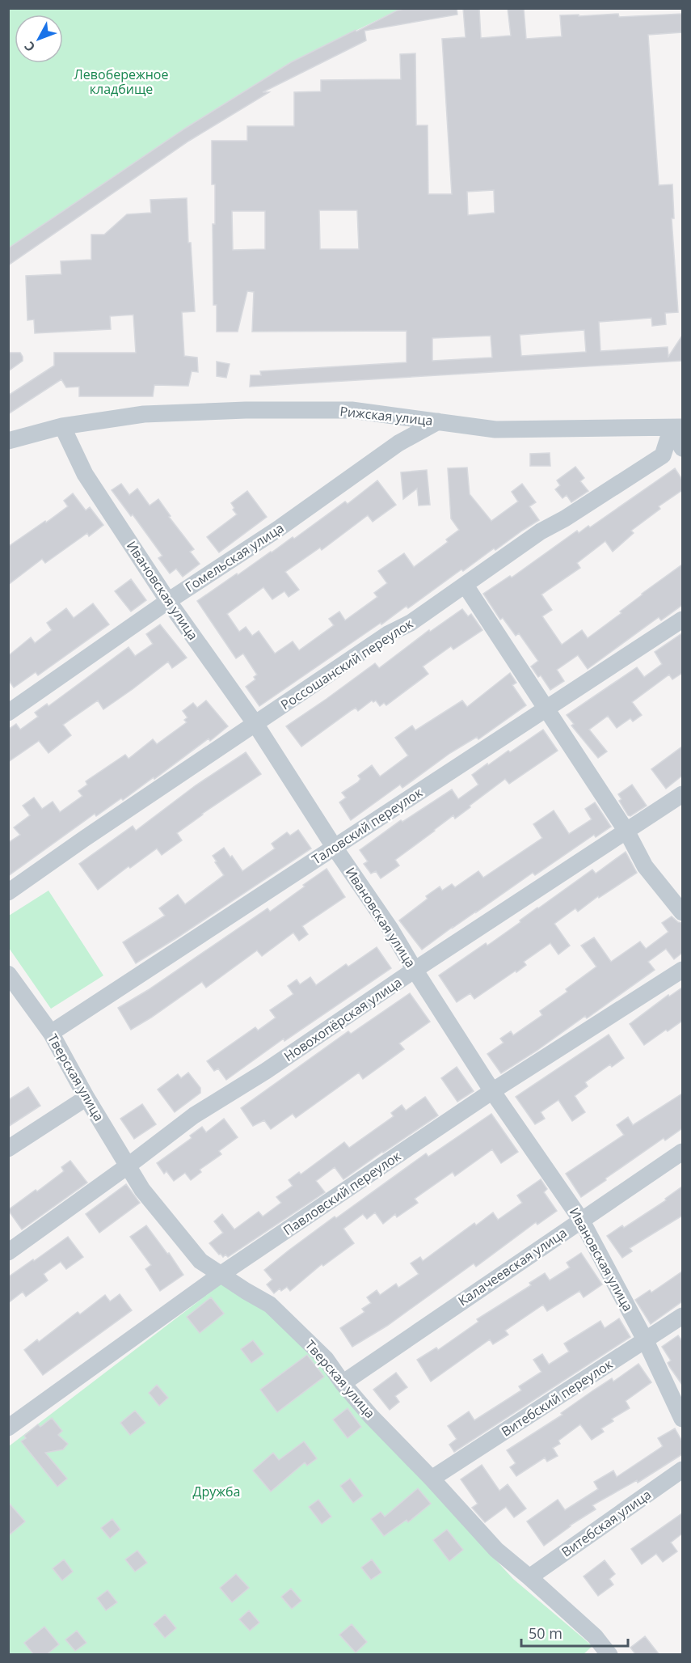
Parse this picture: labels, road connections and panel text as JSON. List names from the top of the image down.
{
  "streets": {
    "street": [
      "Рижская улица",
      "Гомельская улица",
      "Ивановская улица",
      "Россошанский переулок",
      "Таловский переулок",
      "Новохопёрская улица",
      "Тверская улица",
      "Павловский переулок",
      "Калачеевская улица",
      "Витебский переулок",
      "Витебская улица"
    ]
  },
  "crossings": [
    ["Рижская улица", "Гомельская улица"],
    ["Рижская улица", "Ивановская улица"],
    ["Рижская улица", "Россошанский переулок"],
    ["Гомельская улица", "Ивановская улица"],
    ["Ивановская улица", "Россошанский переулок"],
    ["Ивановская улица", "Таловский переулок"],
    ["Ивановская улица", "Новохопёрская улица"],
    ["Ивановская улица", "Павловский переулок"],
    ["Ивановская улица", "Калачеевская улица"],
    ["Ивановская улица", "Витебский переулок"],
    ["Таловский переулок", "Тверская улица"],
    ["Новохопёрская улица", "Тверская улица"],
    ["Тверская улица", "Павловский переулок"],
    ["Тверская улица", "Калачеевская улица"],
    ["Тверская улица", "Витебский переулок"],
    ["Тверская улица", "Витебская улица"]
  ],
  "parks": ["Левобережное кладбище", "Дружба"],
  "scale_bar": "50 m",
  "north": "bottom left"
}
